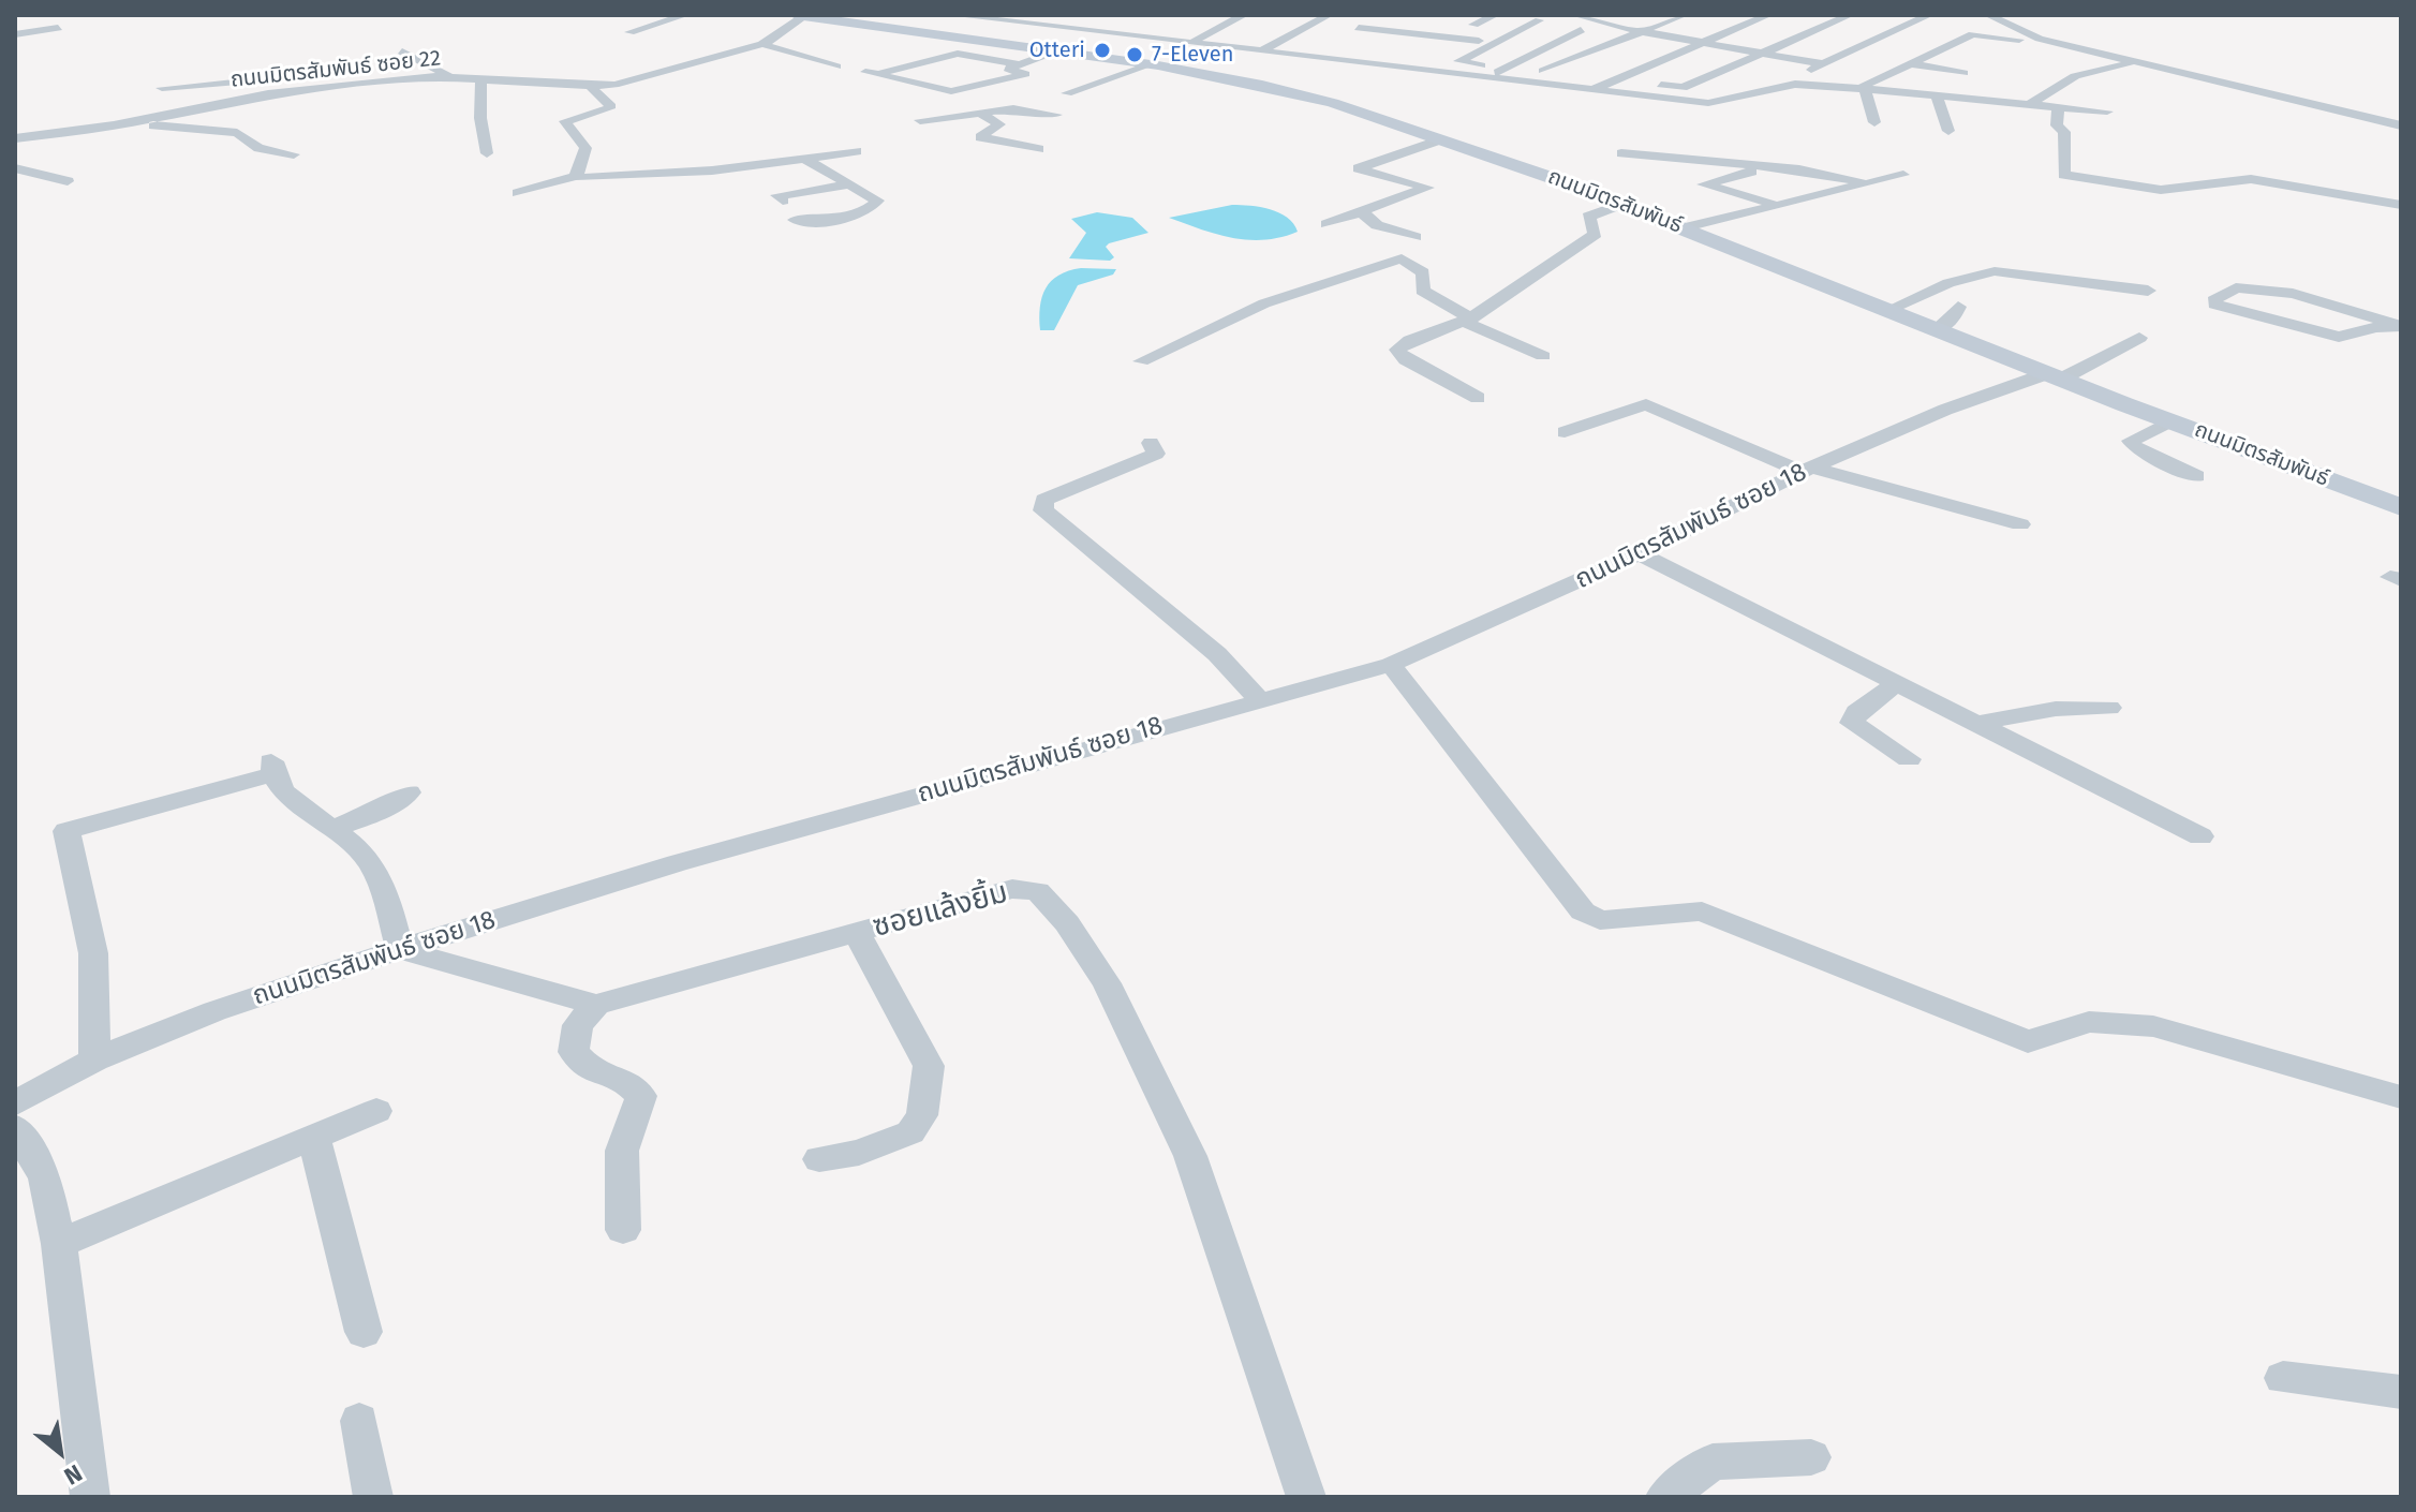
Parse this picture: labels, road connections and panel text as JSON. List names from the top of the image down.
{
  "streets": {
    "street": [
      "ถนนมิตรสัมพันธ์ ซอย 22",
      "ถนนมิตรสัมพันธ์",
      "ถนนมิตรสัมพันธ์ ซอย 18",
      "ซอยแล้งยิ้ม"
    ]
  },
  "crossings": [
    ["ถนนมิตรสัมพันธ์ ซอย 22", "ถนนมิตรสัมพันธ์"],
    ["ถนนมิตรสัมพันธ์", "ถนนมิตรสัมพันธ์ ซอย 18"]
  ],
  "places": ["Otteri", "7-Eleven"],
  "north": "bottom right"
}
